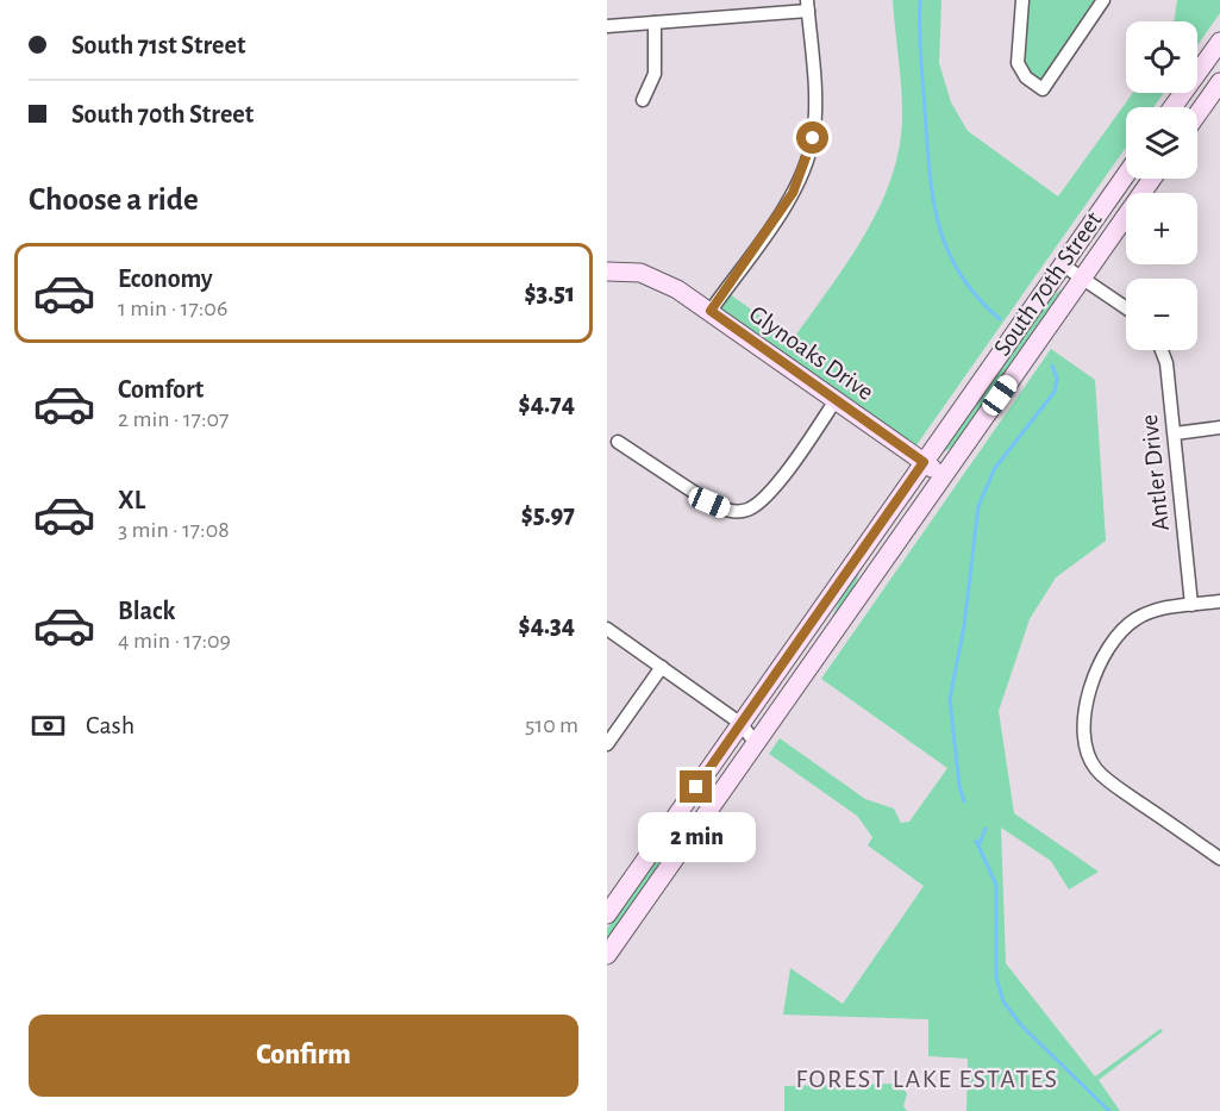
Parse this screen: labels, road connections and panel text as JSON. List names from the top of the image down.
{
  "streets": {
    "main road": ["South 70th Street", "Glynoaks Drive"],
    "street": ["Antler Drive"]
  },
  "crossings": [
    ["South 70th Street", "Glynoaks Drive"]
  ],
  "districts": ["FOREST LAKE ESTATES"],
  "page": {
    "banner": ["South 71st Street", "South 70th Street"],
    "map_buttons": ["+", "−"],
    "heading": "Choose a ride",
    "list": [
      {
        "name": "Economy",
        "note": "1 min · 17:06",
        "value": "$3.51"
      },
      {
        "name": "Comfort",
        "note": "2 min · 17:07",
        "value": "$4.74"
      },
      {
        "name": "XL",
        "note": "3 min · 17:08",
        "value": "$5.97"
      },
      {
        "name": "Black",
        "note": "4 min · 17:09",
        "value": "$4.34"
      }
    ],
    "pay": ["Cash", "510 m"],
    "bubble": "2 min",
    "buttons": "Confirm"
  }
}
